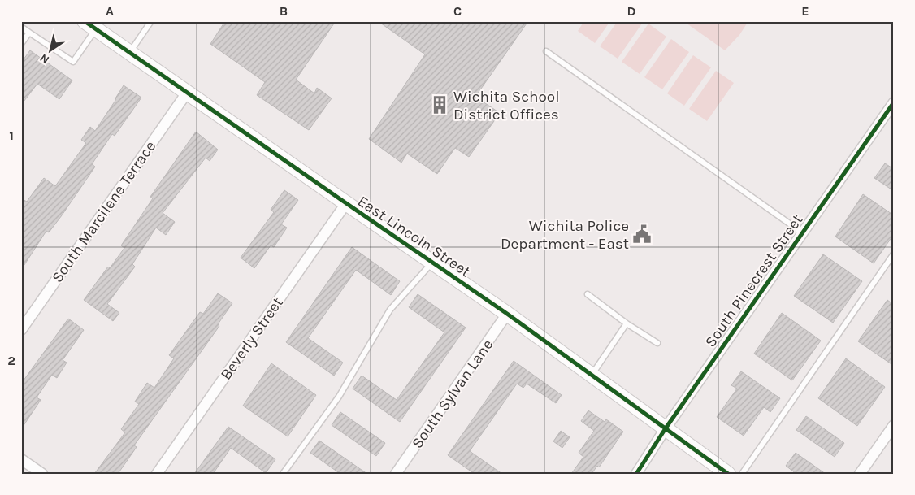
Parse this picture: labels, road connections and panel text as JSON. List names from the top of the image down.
{
  "streets": {
    "street": [
      "South Marcilene Terrace",
      "East Lincoln Street",
      "South Pinecrest Street",
      "Beverly Street",
      "South Sylvan Lane"
    ]
  },
  "crossings": [
    ["South Marcilene Terrace", "East Lincoln Street"],
    ["East Lincoln Street", "South Pinecrest Street"],
    ["East Lincoln Street", "Beverly Street"],
    ["East Lincoln Street", "South Sylvan Lane"]
  ],
  "places": {
    "building": ["Wichita School District Offices"],
    "public building": ["Wichita Police Department - East"]
  },
  "north": "bottom left",
  "grid": {
    "columns": [
      "A",
      "B",
      "C",
      "D",
      "E"
    ],
    "rows": ["1", "2"]
  }
}
